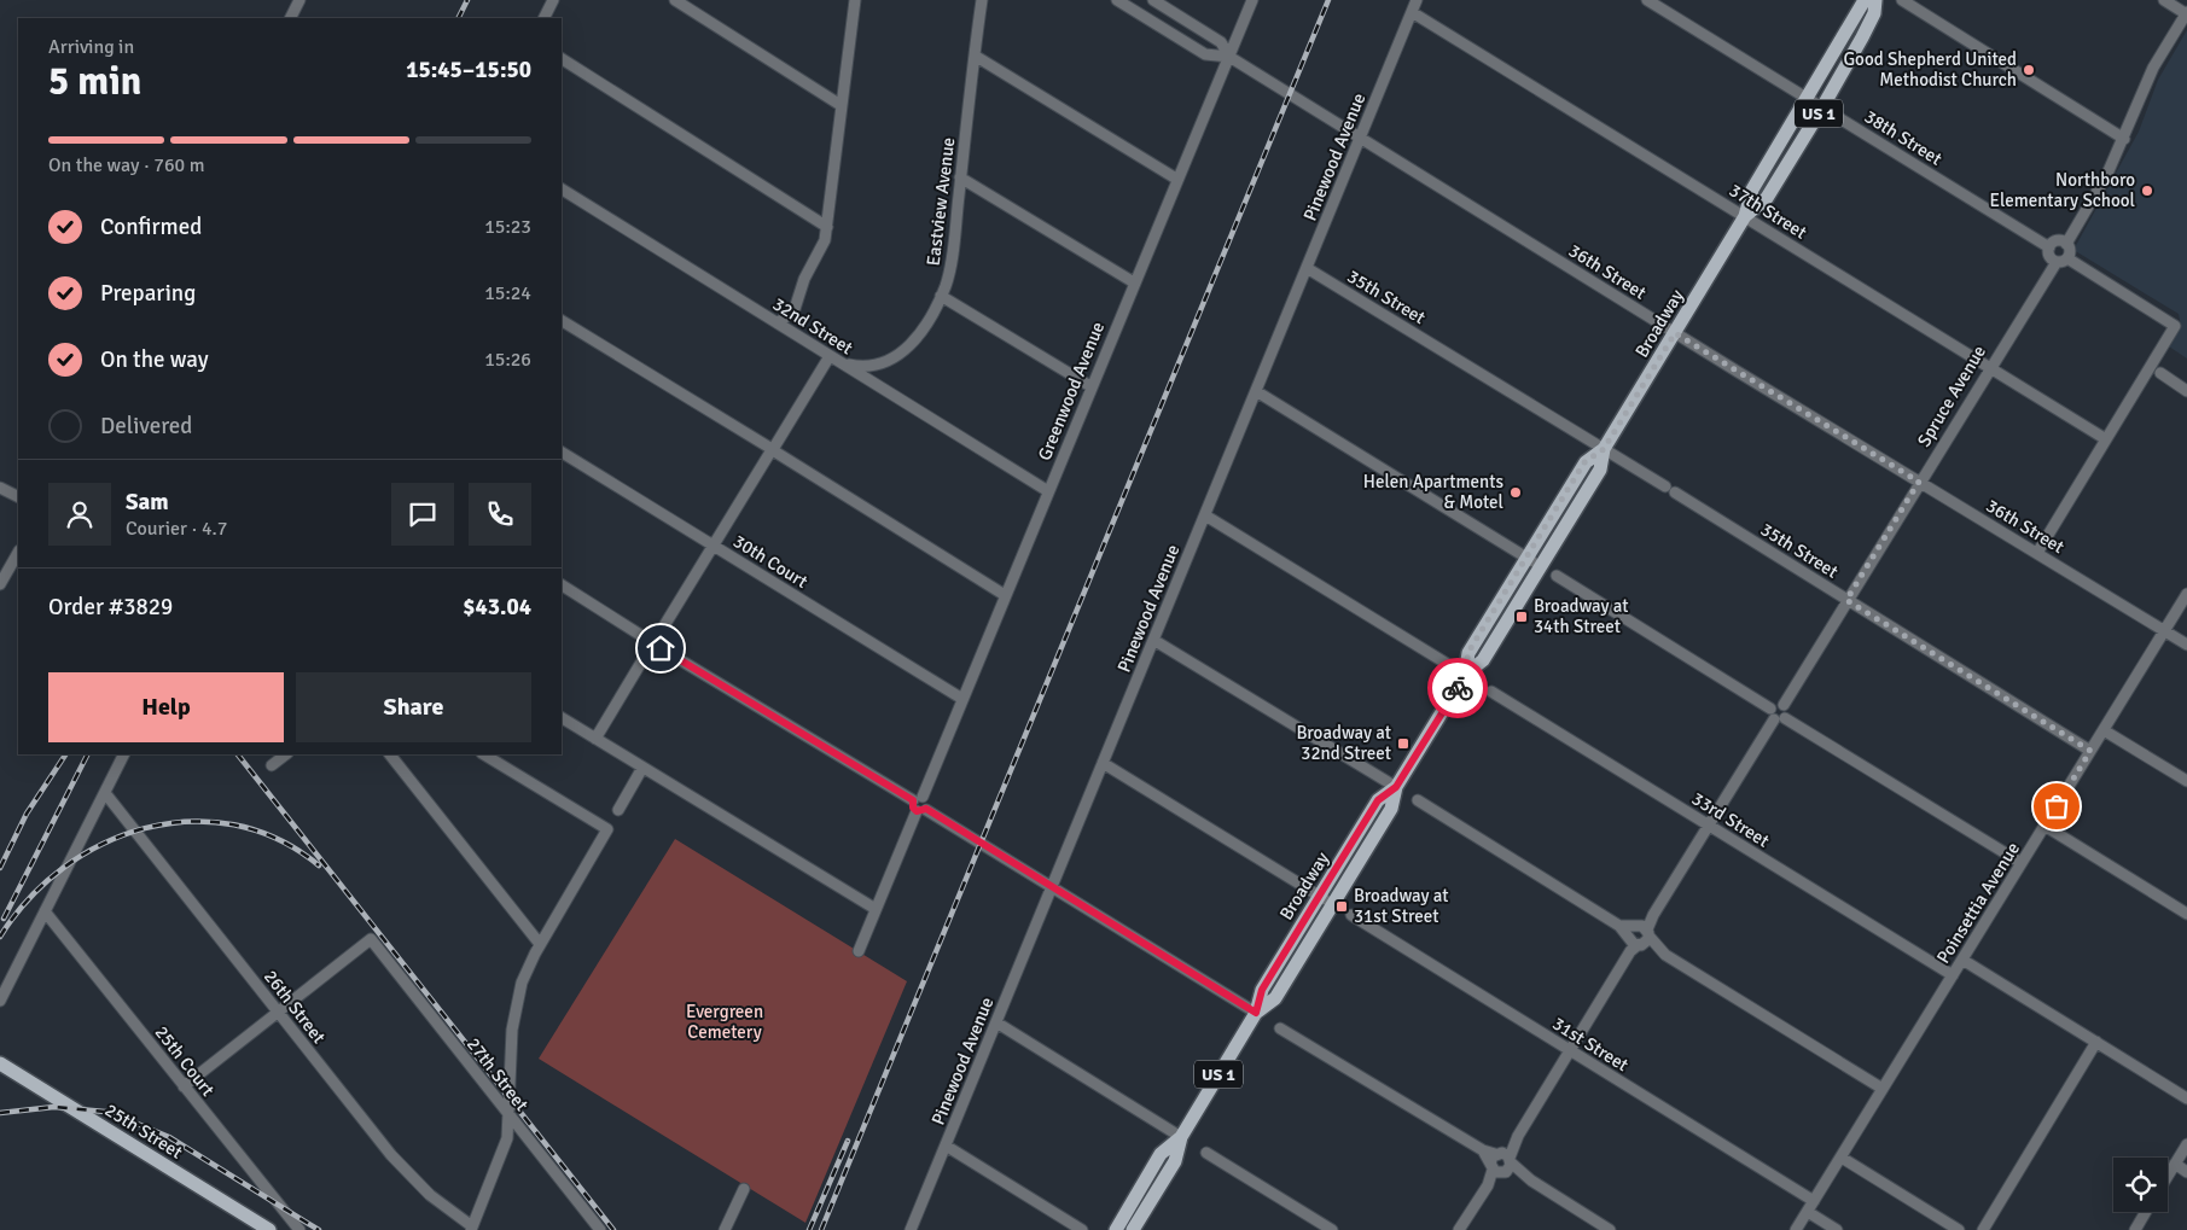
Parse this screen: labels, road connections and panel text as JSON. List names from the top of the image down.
{
  "streets": {
    "main road": ["US 1", "Broadway", "25th Street"],
    "street": [
      "38th Street",
      "Pinewood Avenue",
      "Eastview Avenue",
      "37th Street",
      "36th Street",
      "35th Street",
      "32nd Street",
      "Greenwood Avenue",
      "Spruce Avenue",
      "30th Court",
      "33rd Street",
      "Poinsettia Avenue",
      "26th Street",
      "31st Street",
      "25th Court",
      "27th Street"
    ]
  },
  "crossings": [
    ["38th Street", "Broadway"],
    ["38th Street", "Spruce Avenue"],
    ["Pinewood Avenue", "37th Street"],
    ["Pinewood Avenue", "36th Street"],
    ["Pinewood Avenue", "35th Street"],
    ["Eastview Avenue", "32nd Street"],
    ["37th Street", "Broadway"],
    ["37th Street", "Spruce Avenue"],
    ["36th Street", "Broadway"],
    ["36th Street", "Greenwood Avenue"],
    ["36th Street", "Spruce Avenue"],
    ["36th Street", "Poinsettia Avenue"],
    ["35th Street", "Broadway"],
    ["35th Street", "Spruce Avenue"],
    ["35th Street", "Poinsettia Avenue"],
    ["32nd Street", "Greenwood Avenue"],
    ["Greenwood Avenue", "30th Court"],
    ["33rd Street", "Poinsettia Avenue"],
    ["Poinsettia Avenue", "31st Street"],
    ["26th Street", "27th Street"]
  ],
  "parks": ["Evergreen Cemetery"],
  "places": {
    "other": ["Good Shepherd United Methodist Church", "Northboro Elementary School", "Helen Apartments & Motel"],
    "transit": ["Broadway at 34th Street", "Broadway at 32nd Street", "Broadway at 31st Street"]
  },
  "page": {
    "heading": ["5 min", "Arriving in", "15:45–15:50"],
    "panel": [
      "Sam",
      "Courier · 4.7",
      "Order #3829",
      "$43.04"
    ],
    "bar": "On the way · 760 m",
    "list": [
      ["Confirmed", "15:23"],
      ["Preparing", "15:24"],
      ["On the way", "15:26"],
      "Delivered"
    ],
    "buttons": ["Help", "Share"]
  }
}
